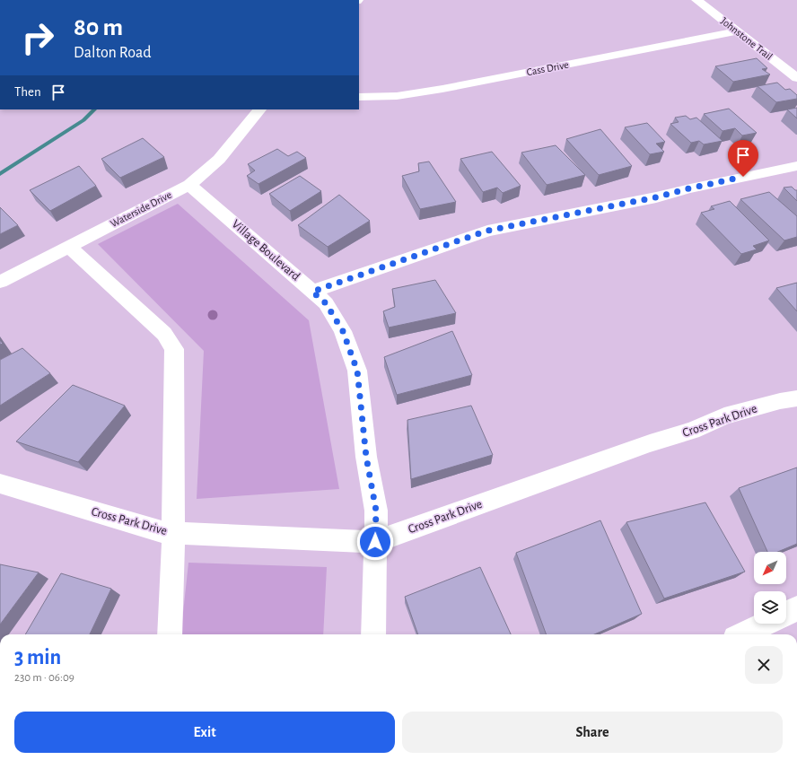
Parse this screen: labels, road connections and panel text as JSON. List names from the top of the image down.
{
  "streets": {
    "street": [
      "Johnstone Trail",
      "Cass Drive",
      "Waterside Drive",
      "Village Boulevard",
      "Cross Park Drive"
    ]
  },
  "crossings": [
    ["Johnstone Trail", "Cass Drive"],
    ["Waterside Drive", "Village Boulevard"],
    ["Village Boulevard", "Cross Park Drive"]
  ],
  "north": "bottom left",
  "page": {
    "turn": ["80 m", "Dalton Road"],
    "then": "Then",
    "heading": ["3 min", "230 m · 06:09"],
    "buttons": ["Exit", "Share"]
  }
}
